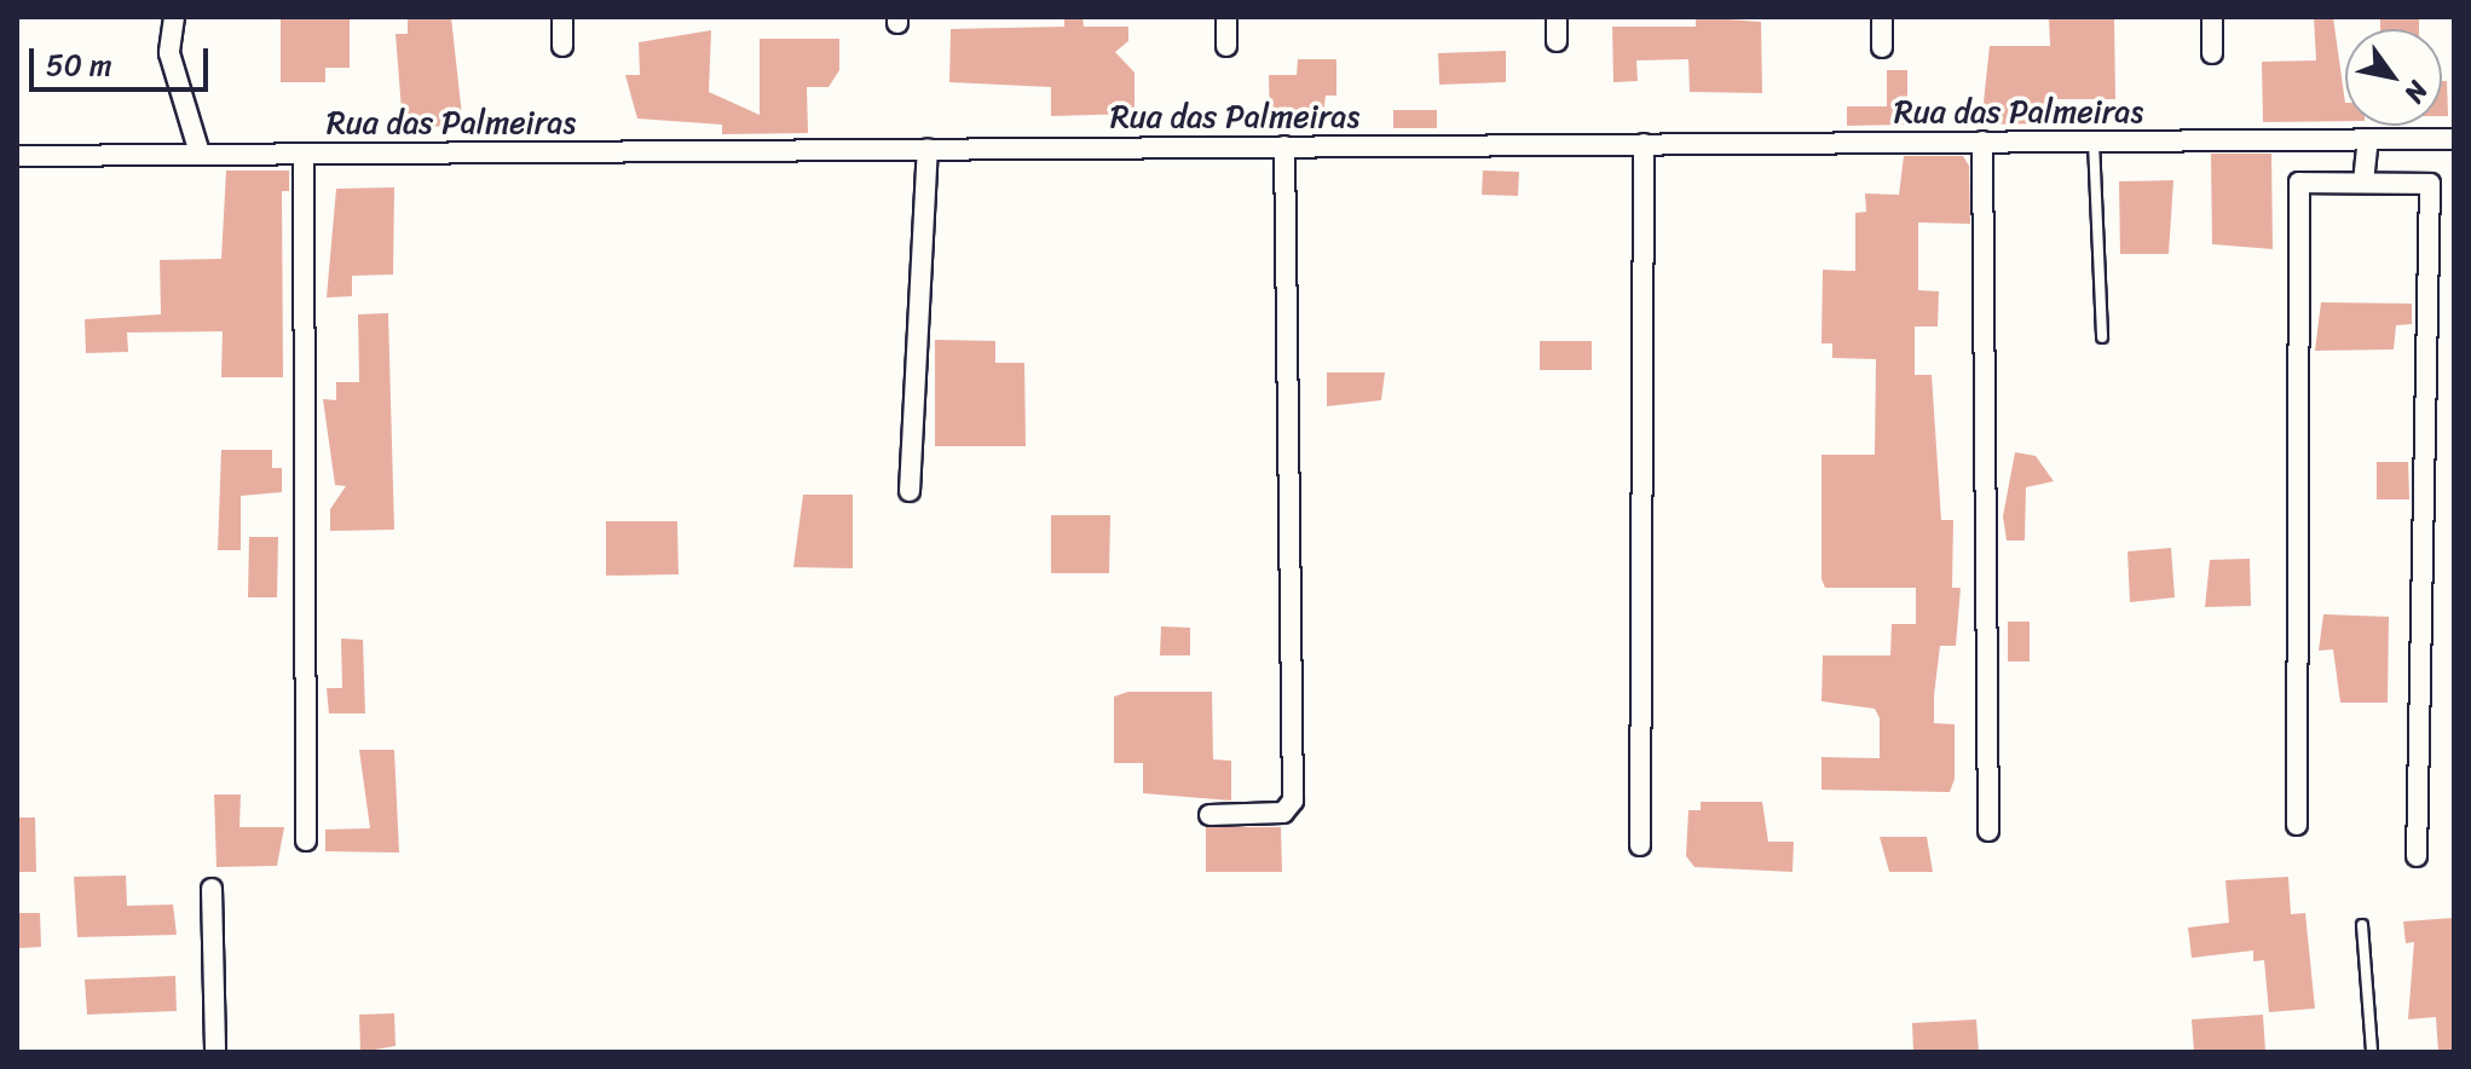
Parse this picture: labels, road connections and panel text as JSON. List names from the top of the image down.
{
  "streets": {
    "street": ["Rua das Palmeiras"]
  },
  "scale_bar": "50 m",
  "north": "bottom right"
}
